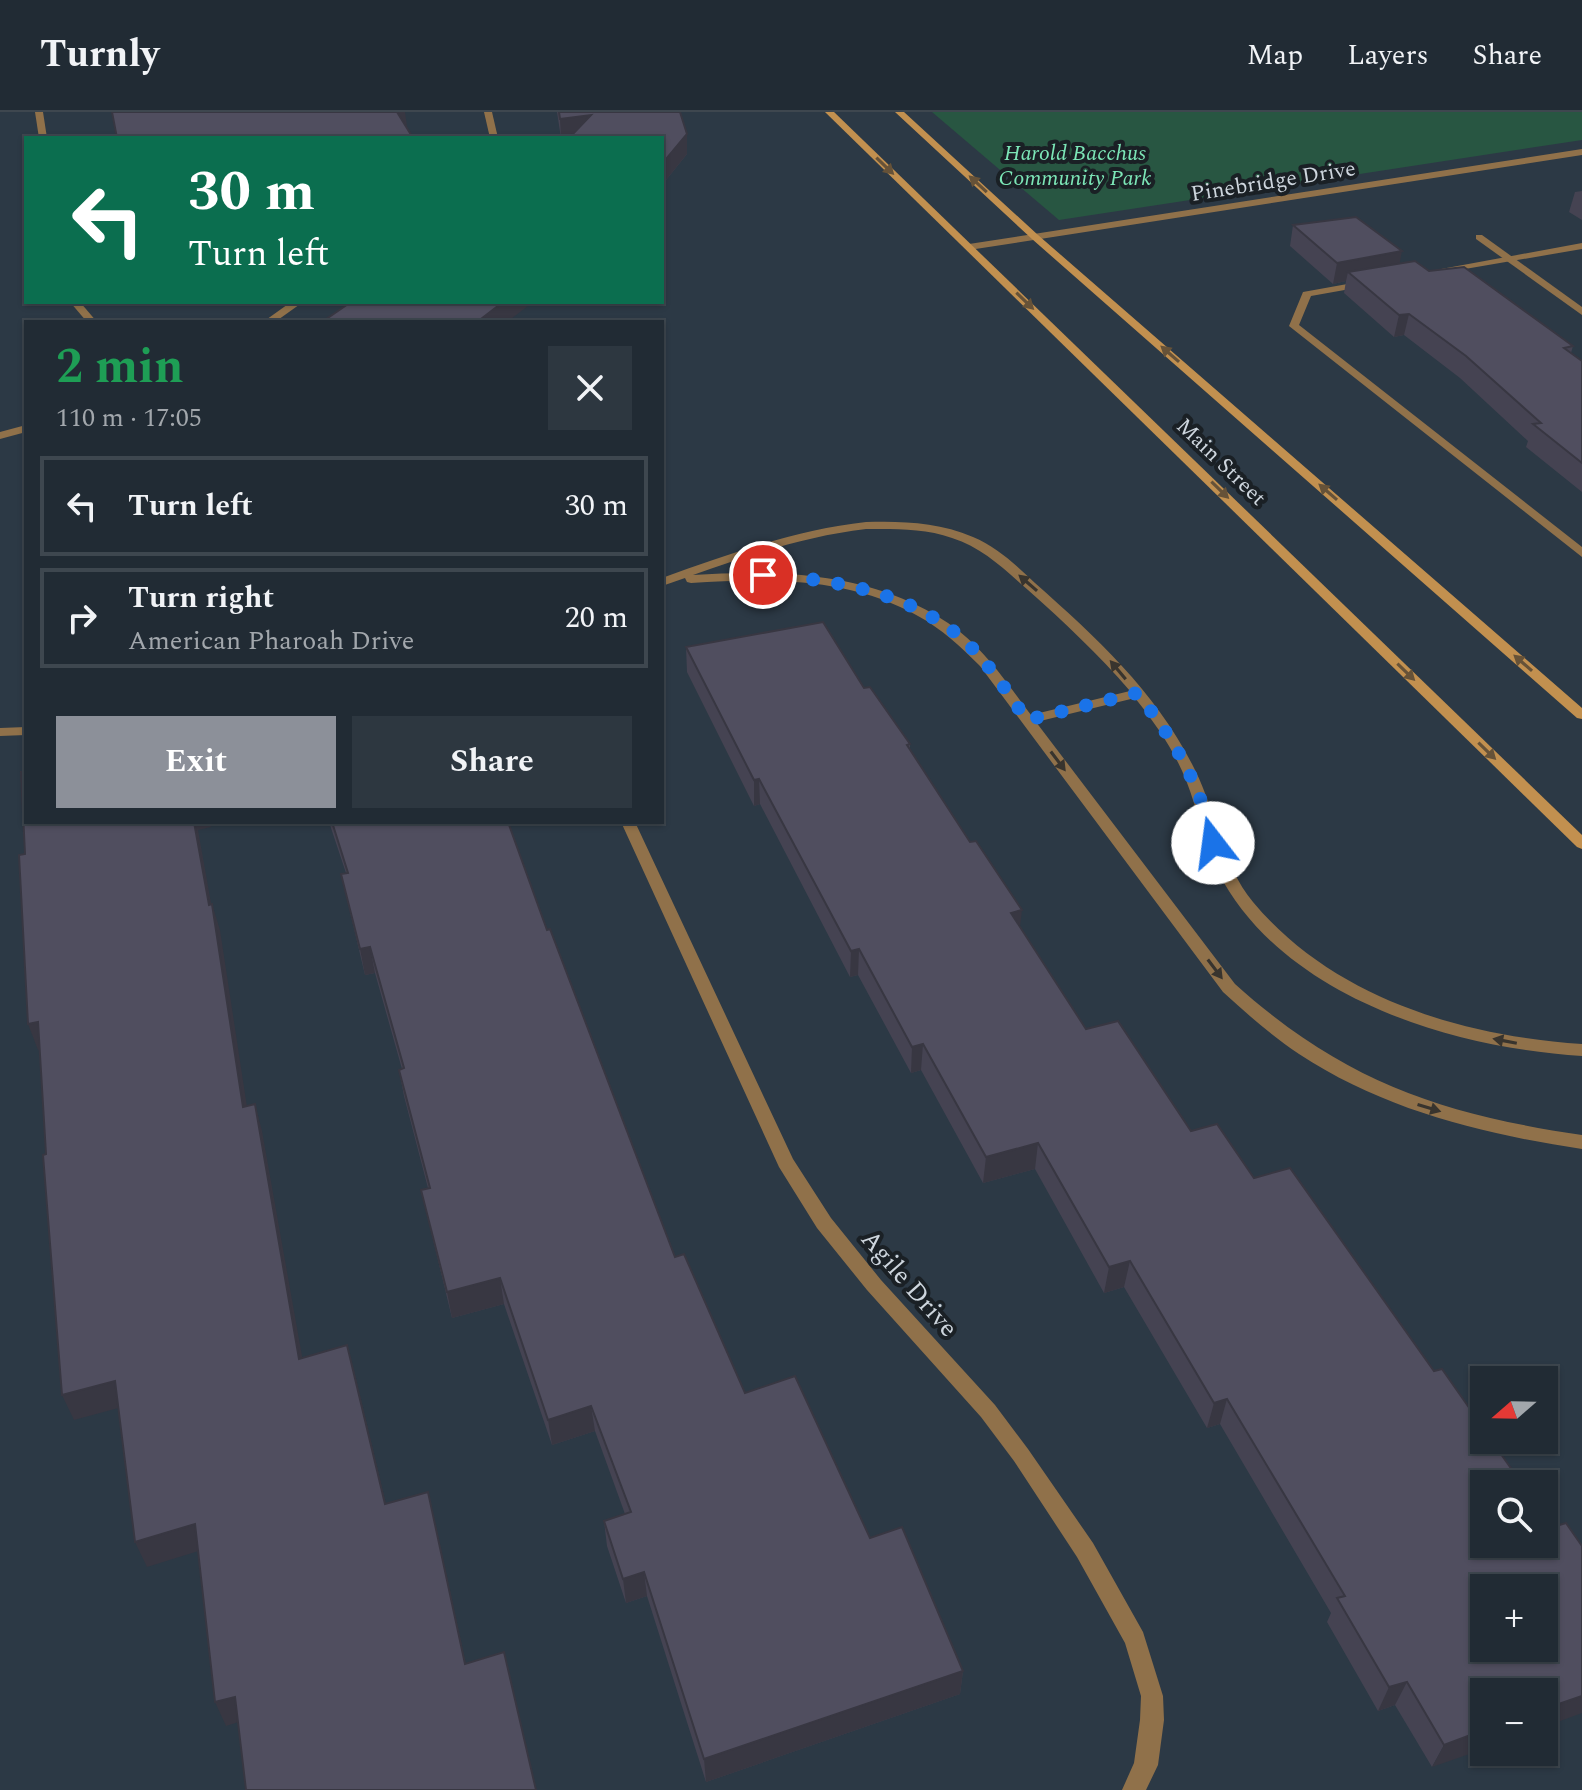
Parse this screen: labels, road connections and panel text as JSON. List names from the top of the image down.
{
  "streets": {
    "main road": ["Main Street"],
    "street": ["Pinebridge Drive", "Agile Drive"]
  },
  "crossings": [
    ["Pinebridge Drive", "Main Street"]
  ],
  "parks": ["Harold Bacchus Community Park"],
  "north": "left",
  "page": {
    "header": "Turnly",
    "nav": ["Map", "Layers", "Share"],
    "turn": ["30 m", "Turn left"],
    "heading": ["2 min", "110 m · 17:05"],
    "list": [
      {
        "name": "Turn left",
        "value": "30 m"
      },
      {
        "name": "Turn right",
        "note": "American Pharoah Drive",
        "value": "20 m"
      }
    ],
    "buttons": ["Exit", "Share"],
    "map_buttons": ["+", "−"]
  }
}
